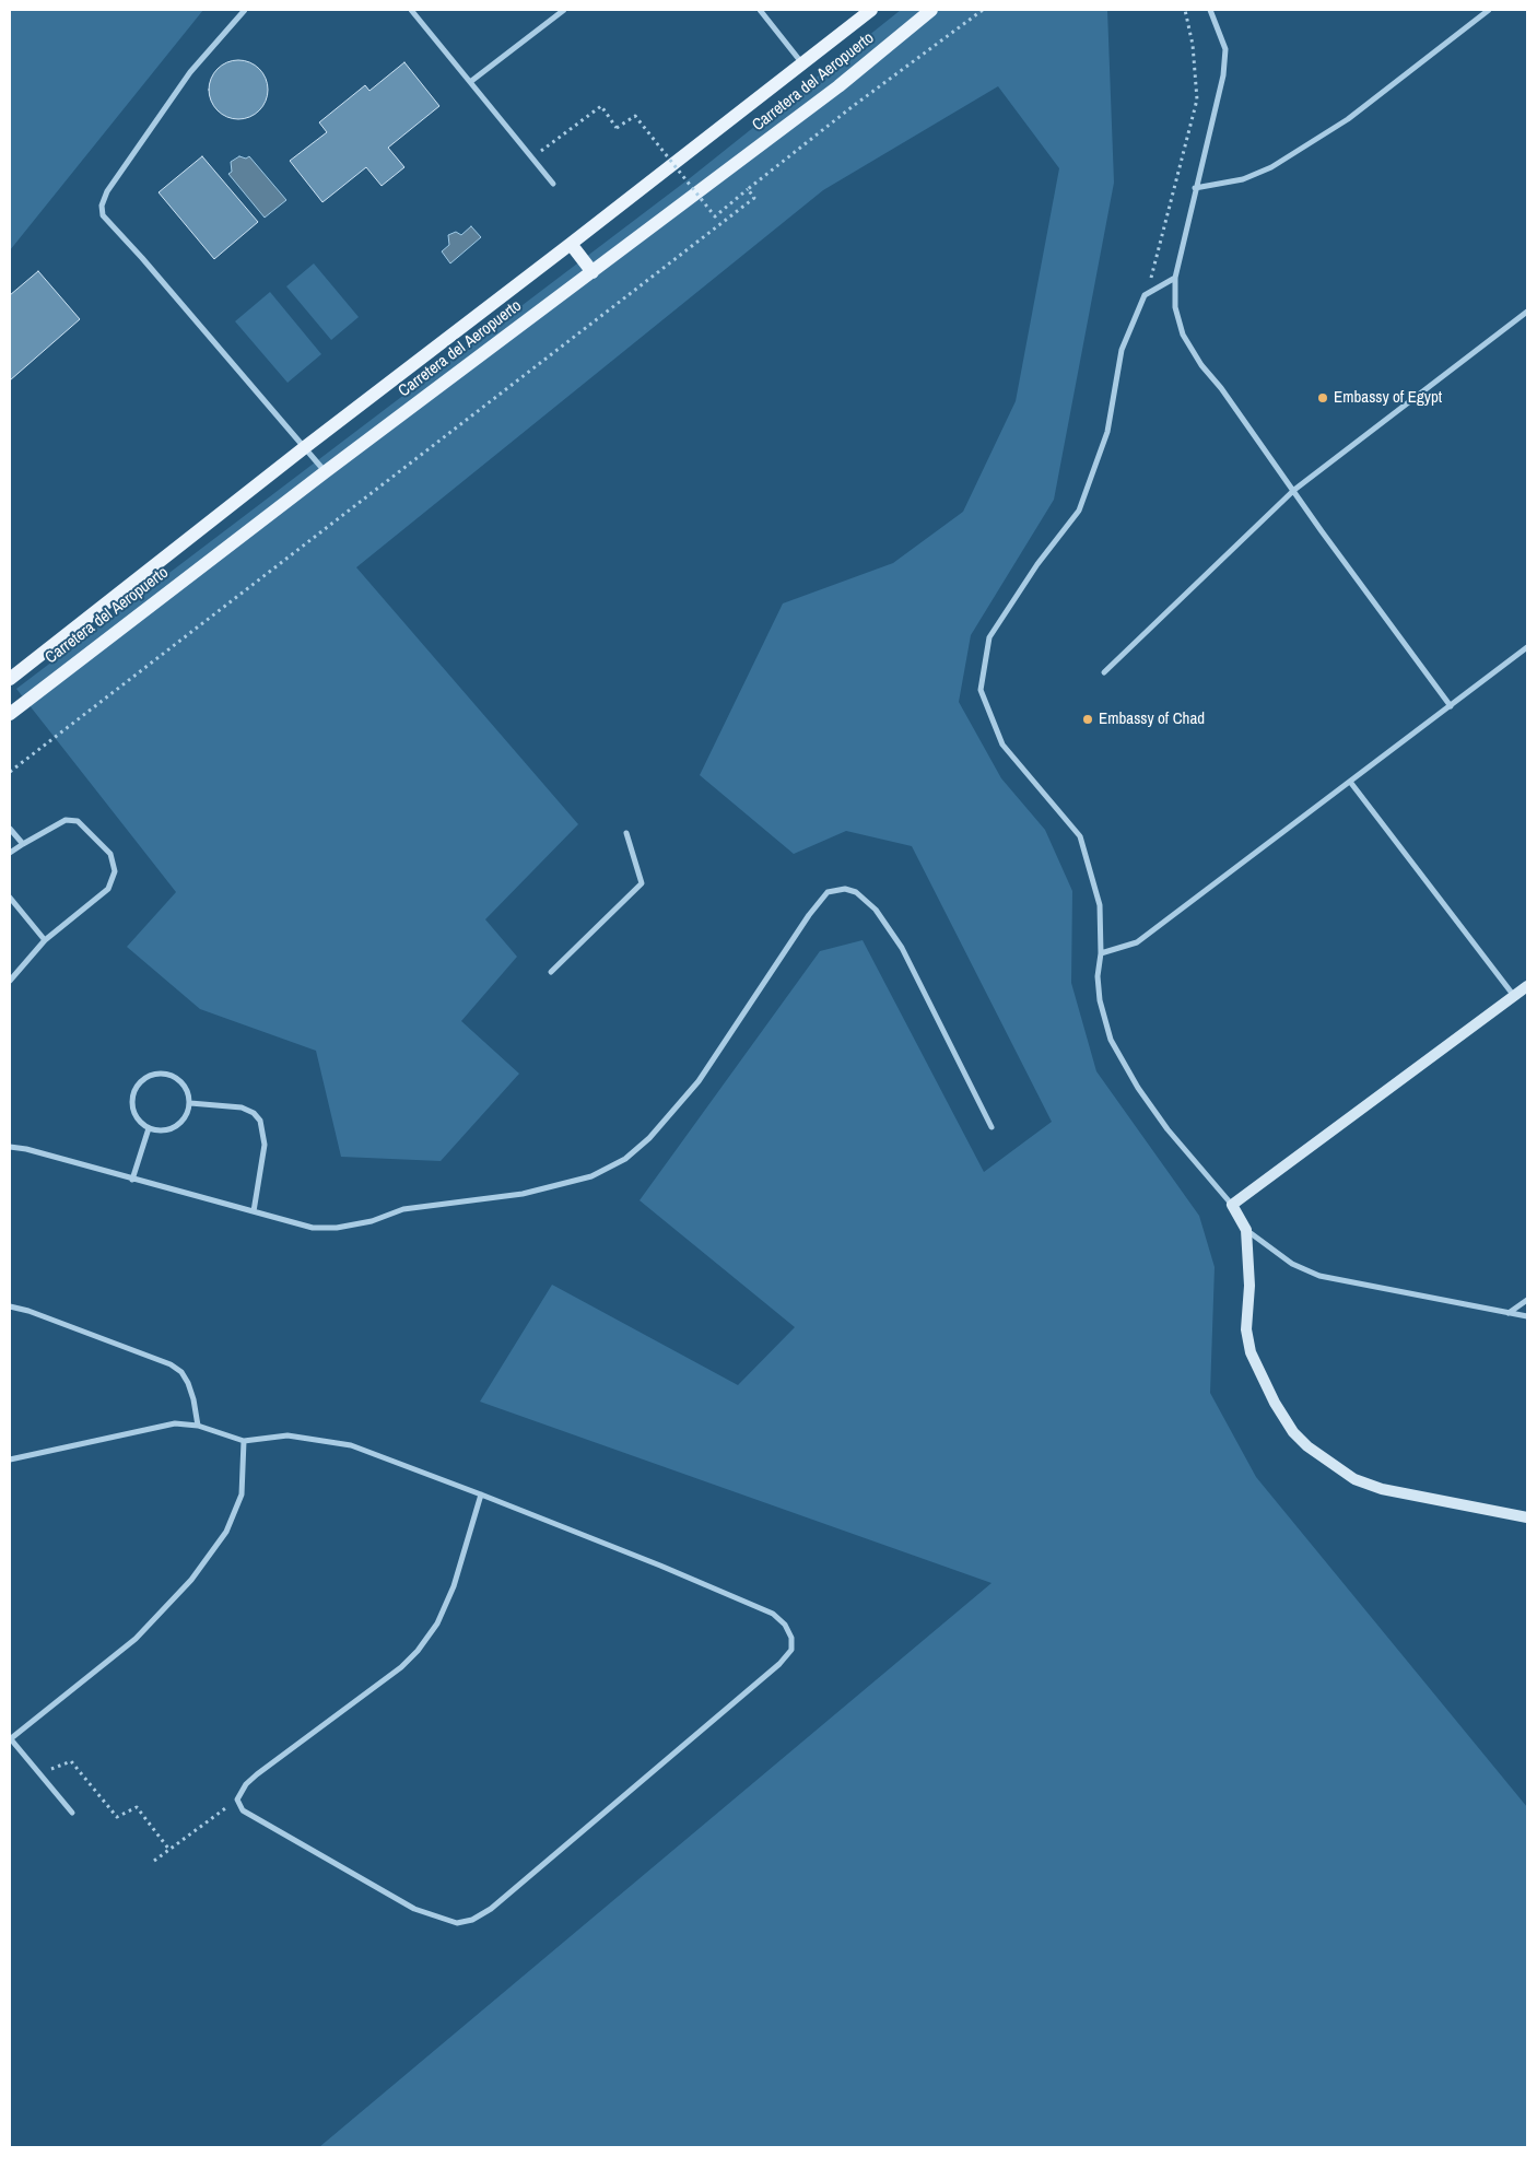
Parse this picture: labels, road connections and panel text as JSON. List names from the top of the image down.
{
  "streets": {
    "main road": ["Carretera del Aeropuerto"]
  },
  "places": ["Embassy of Egypt", "Embassy of Chad"]
}
